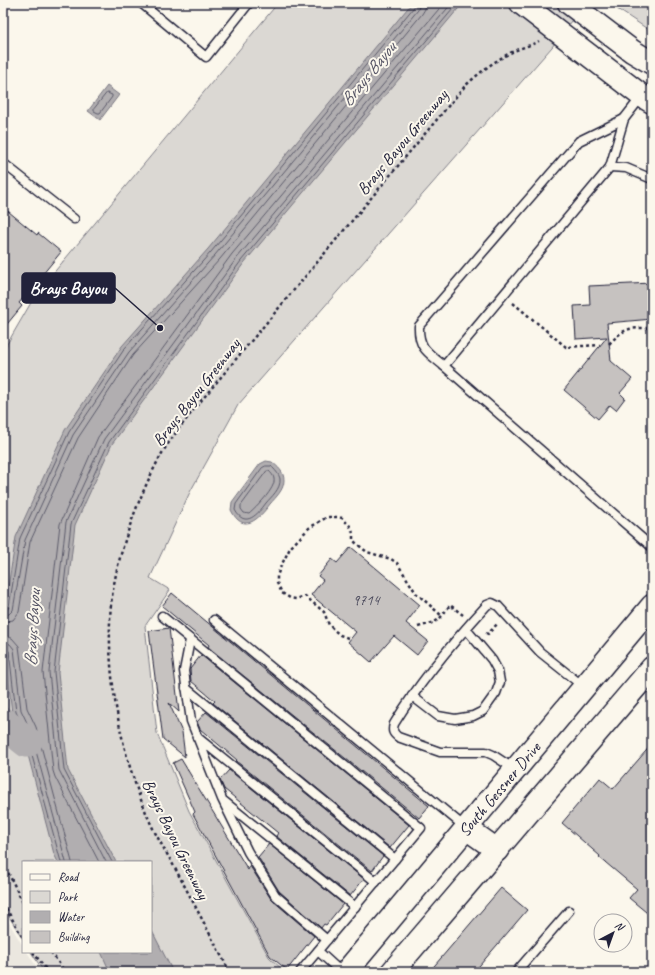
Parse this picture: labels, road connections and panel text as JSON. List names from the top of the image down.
{
  "streets": {
    "main road": ["South Gessner Drive"],
    "path": ["Brays Bayou Greenway"]
  },
  "water": ["Brays Bayou"],
  "places": ["Brays Bayou"],
  "house_numbers": ["9714"],
  "legend": [
    "Road",
    "Park",
    "Water",
    "Building"
  ],
  "north": "top right"
}
